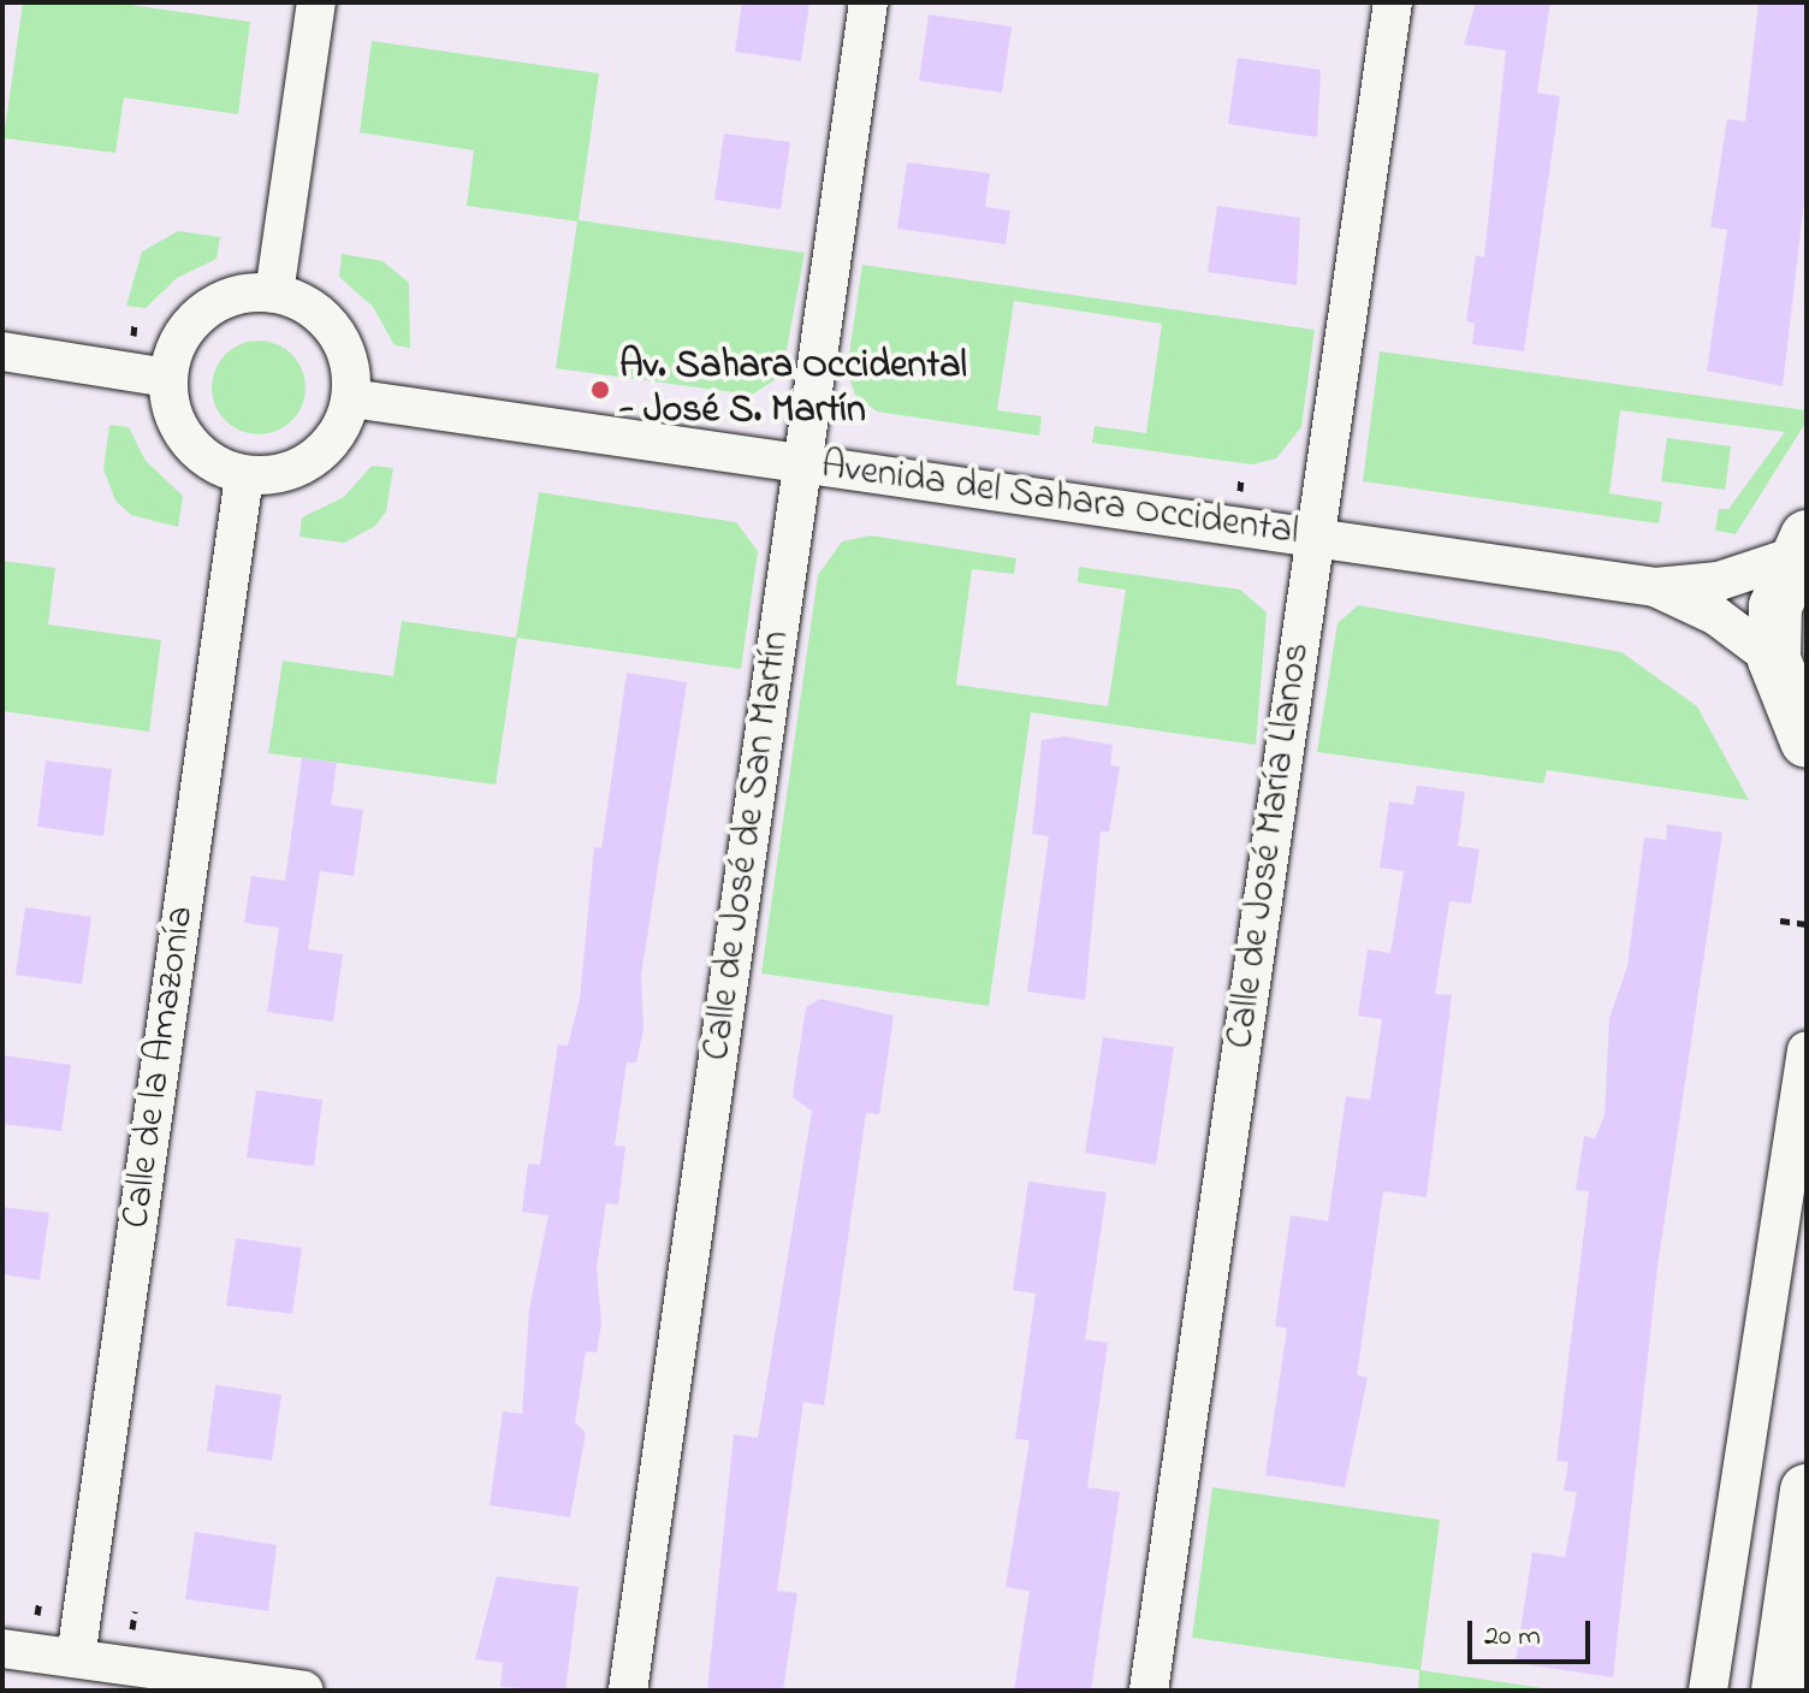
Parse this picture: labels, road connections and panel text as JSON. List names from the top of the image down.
{
  "streets": {
    "street": [
      "Avenida del Sahara Occidental",
      "Calle de José de San Martín",
      "Calle de José María Llanos",
      "Calle de la Amazonía"
    ]
  },
  "crossings": [
    ["Avenida del Sahara Occidental", "Calle de José de San Martín"],
    ["Avenida del Sahara Occidental", "Calle de José María Llanos"],
    ["Avenida del Sahara Occidental", "Calle de la Amazonía"]
  ],
  "places": ["Av. Sahara Occidental - José S. Martín"],
  "scale_bar": "20 m"
}
